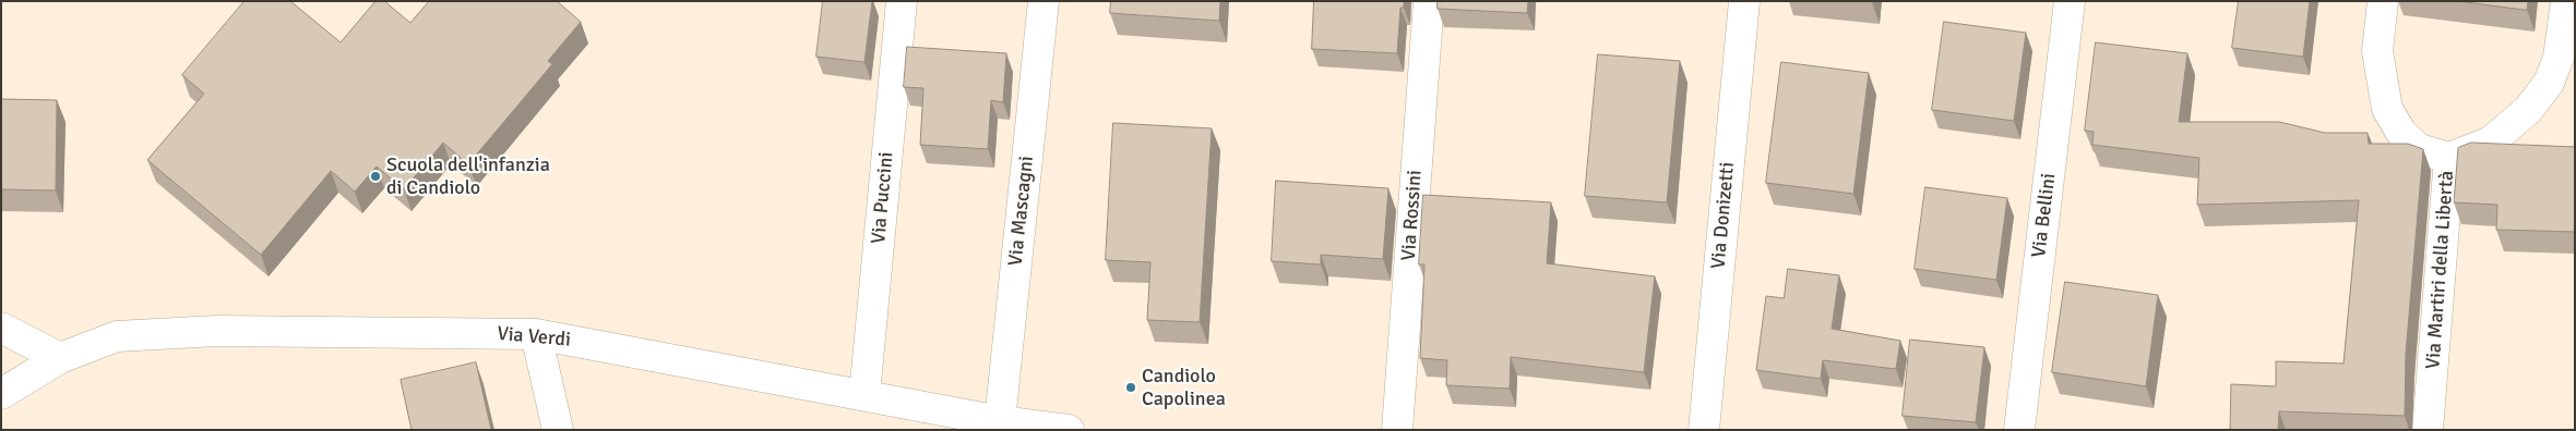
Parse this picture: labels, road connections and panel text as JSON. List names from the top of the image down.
{
  "streets": {
    "street": [
      "Via Puccini",
      "Via Mascagni",
      "Via Rossini",
      "Via Donizetti",
      "Via Bellini",
      "Via Martiri della Libertà",
      "Via Verdi"
    ]
  },
  "crossings": [
    ["Via Puccini", "Via Verdi"],
    ["Via Mascagni", "Via Verdi"]
  ],
  "places": ["Scuola dell'infanzia di Candiolo", "Candiolo Capolinea"]
}
